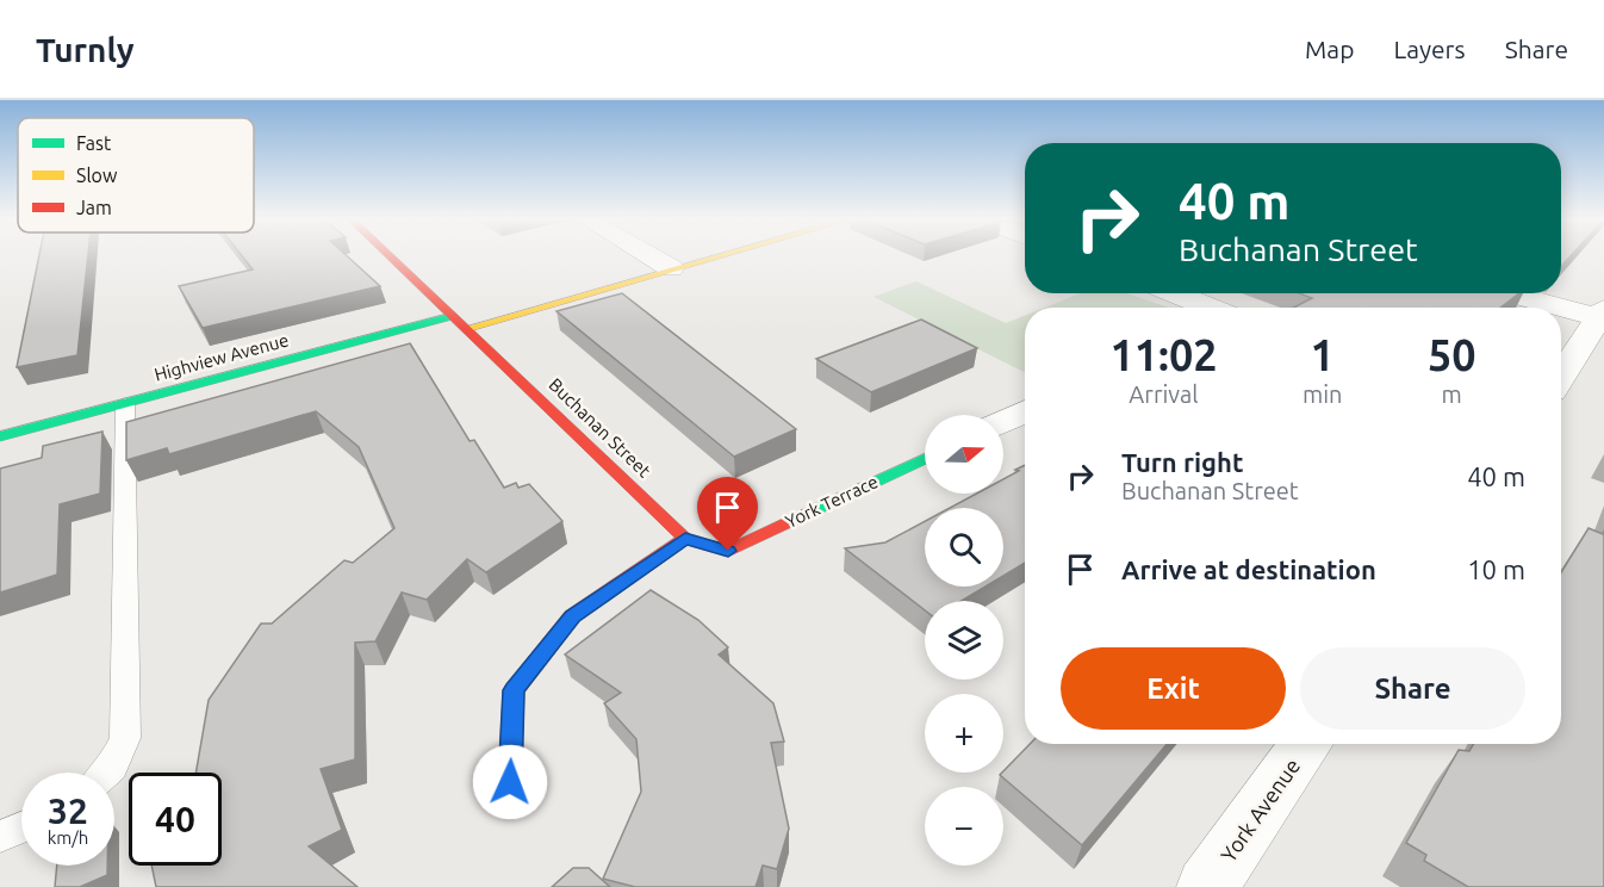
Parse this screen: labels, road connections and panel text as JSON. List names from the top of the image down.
{
  "streets": {
    "street": [
      "Highview Avenue",
      "Buchanan Street",
      "York Terrace",
      "York Avenue"
    ]
  },
  "crossings": [
    ["Highview Avenue", "Buchanan Street"],
    ["Buchanan Street", "York Terrace"]
  ],
  "legend": ["Fast", "Slow", "Jam"],
  "north": "right",
  "page": {
    "header": "Turnly",
    "nav": ["Map", "Layers", "Share"],
    "turn": ["40 m", "Buchanan Street"],
    "eta": [
      "11:02",
      "Arrival",
      "1",
      "min",
      "50",
      "m"
    ],
    "map_buttons": ["+", "−"],
    "list": [
      {
        "name": "Turn right",
        "note": "Buchanan Street",
        "value": "40 m"
      },
      {
        "name": "Arrive at destination",
        "value": "10 m"
      }
    ],
    "buttons": ["Exit", "Share"],
    "speed": "32 km/h",
    "limit": "40"
  }
}
